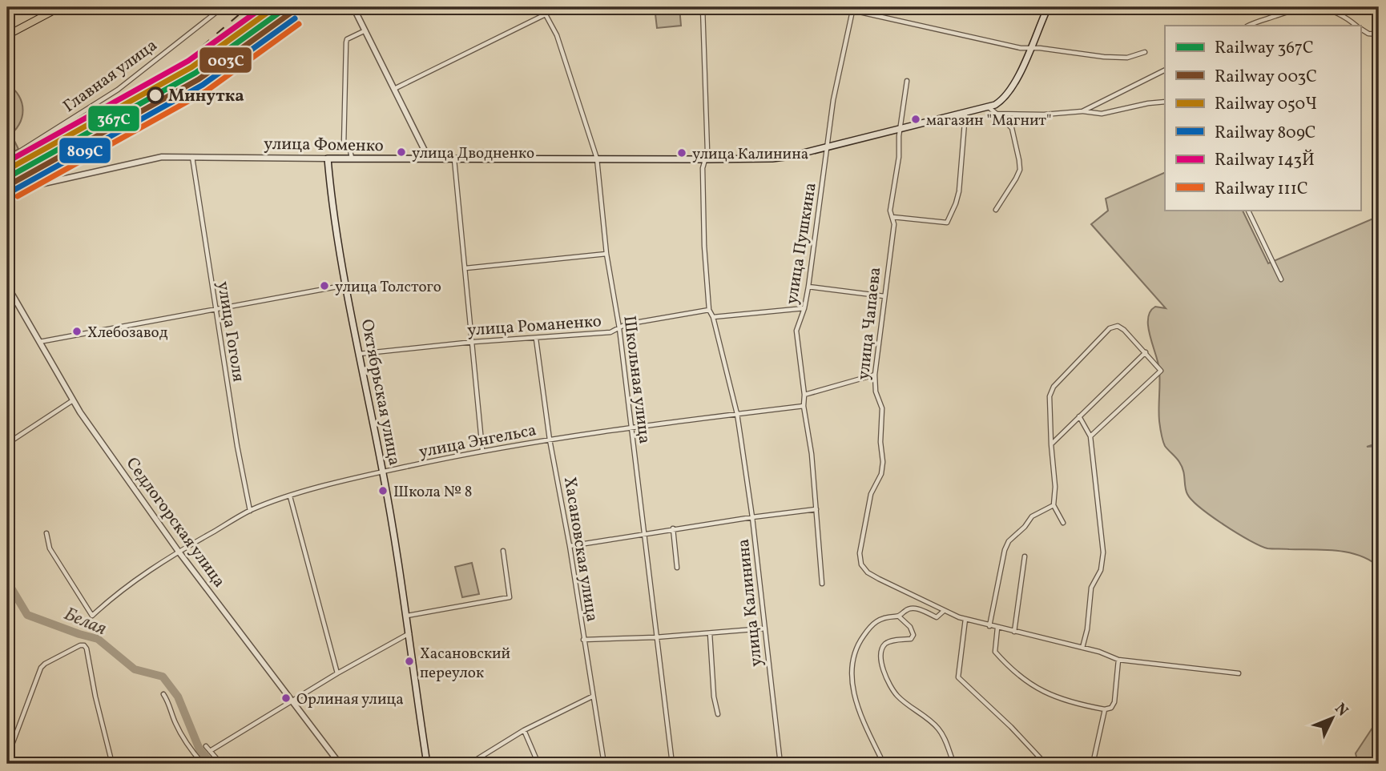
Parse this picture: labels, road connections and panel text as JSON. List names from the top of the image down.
{
  "streets": {
    "main road": ["улица Фоменко", "Октябрьская улица"],
    "street": [
      "Главная улица",
      "улица Пушкина",
      "улица Чапаева",
      "улица Романенко",
      "улица Гоголя",
      "Школьная улица",
      "улица Энгельса",
      "Седлогорская улица",
      "Хасановская улица",
      "улица Калинина"
    ]
  },
  "crossings": [
    ["улица Фоменко", "улица Пушкина"],
    ["улица Фоменко", "улица Чапаева"],
    ["улица Фоменко", "улица Гоголя"],
    ["улица Фоменко", "Школьная улица"],
    ["улица Фоменко", "Октябрьская улица"],
    ["улица Фоменко", "улица Калинина"],
    ["улица Пушкина", "улица Энгельса"],
    ["улица Романенко", "Школьная улица"],
    ["улица Романенко", "Октябрьская улица"],
    ["улица Романенко", "Хасановская улица"],
    ["улица Романенко", "улица Калинина"],
    ["улица Гоголя", "улица Энгельса"],
    ["Школьная улица", "улица Энгельса"],
    ["Октябрьская улица", "улица Энгельса"],
    ["улица Энгельса", "Седлогорская улица"],
    ["улица Энгельса", "Хасановская улица"],
    ["улица Энгельса", "улица Калинина"]
  ],
  "water": ["Белая"],
  "places": [
    "Минутка",
    "магазин \"Магнит\"",
    "улица Дводненко",
    "улица Калинина",
    "улица Толстого",
    "Хлебозавод",
    "Школа № 8",
    "Хасановский переулок",
    "Орлиная улица"
  ],
  "lines": [
    "rail line 367С",
    "rail line 050Ч",
    "rail line 143Й",
    "rail line 003С",
    "rail line 809С",
    "rail line 111С"
  ],
  "legend": [
    "Railway 367С",
    "Railway 003С",
    "Railway 050Ч",
    "Railway 809С",
    "Railway 143Й",
    "Railway 111С"
  ],
  "north": "top right"
}
